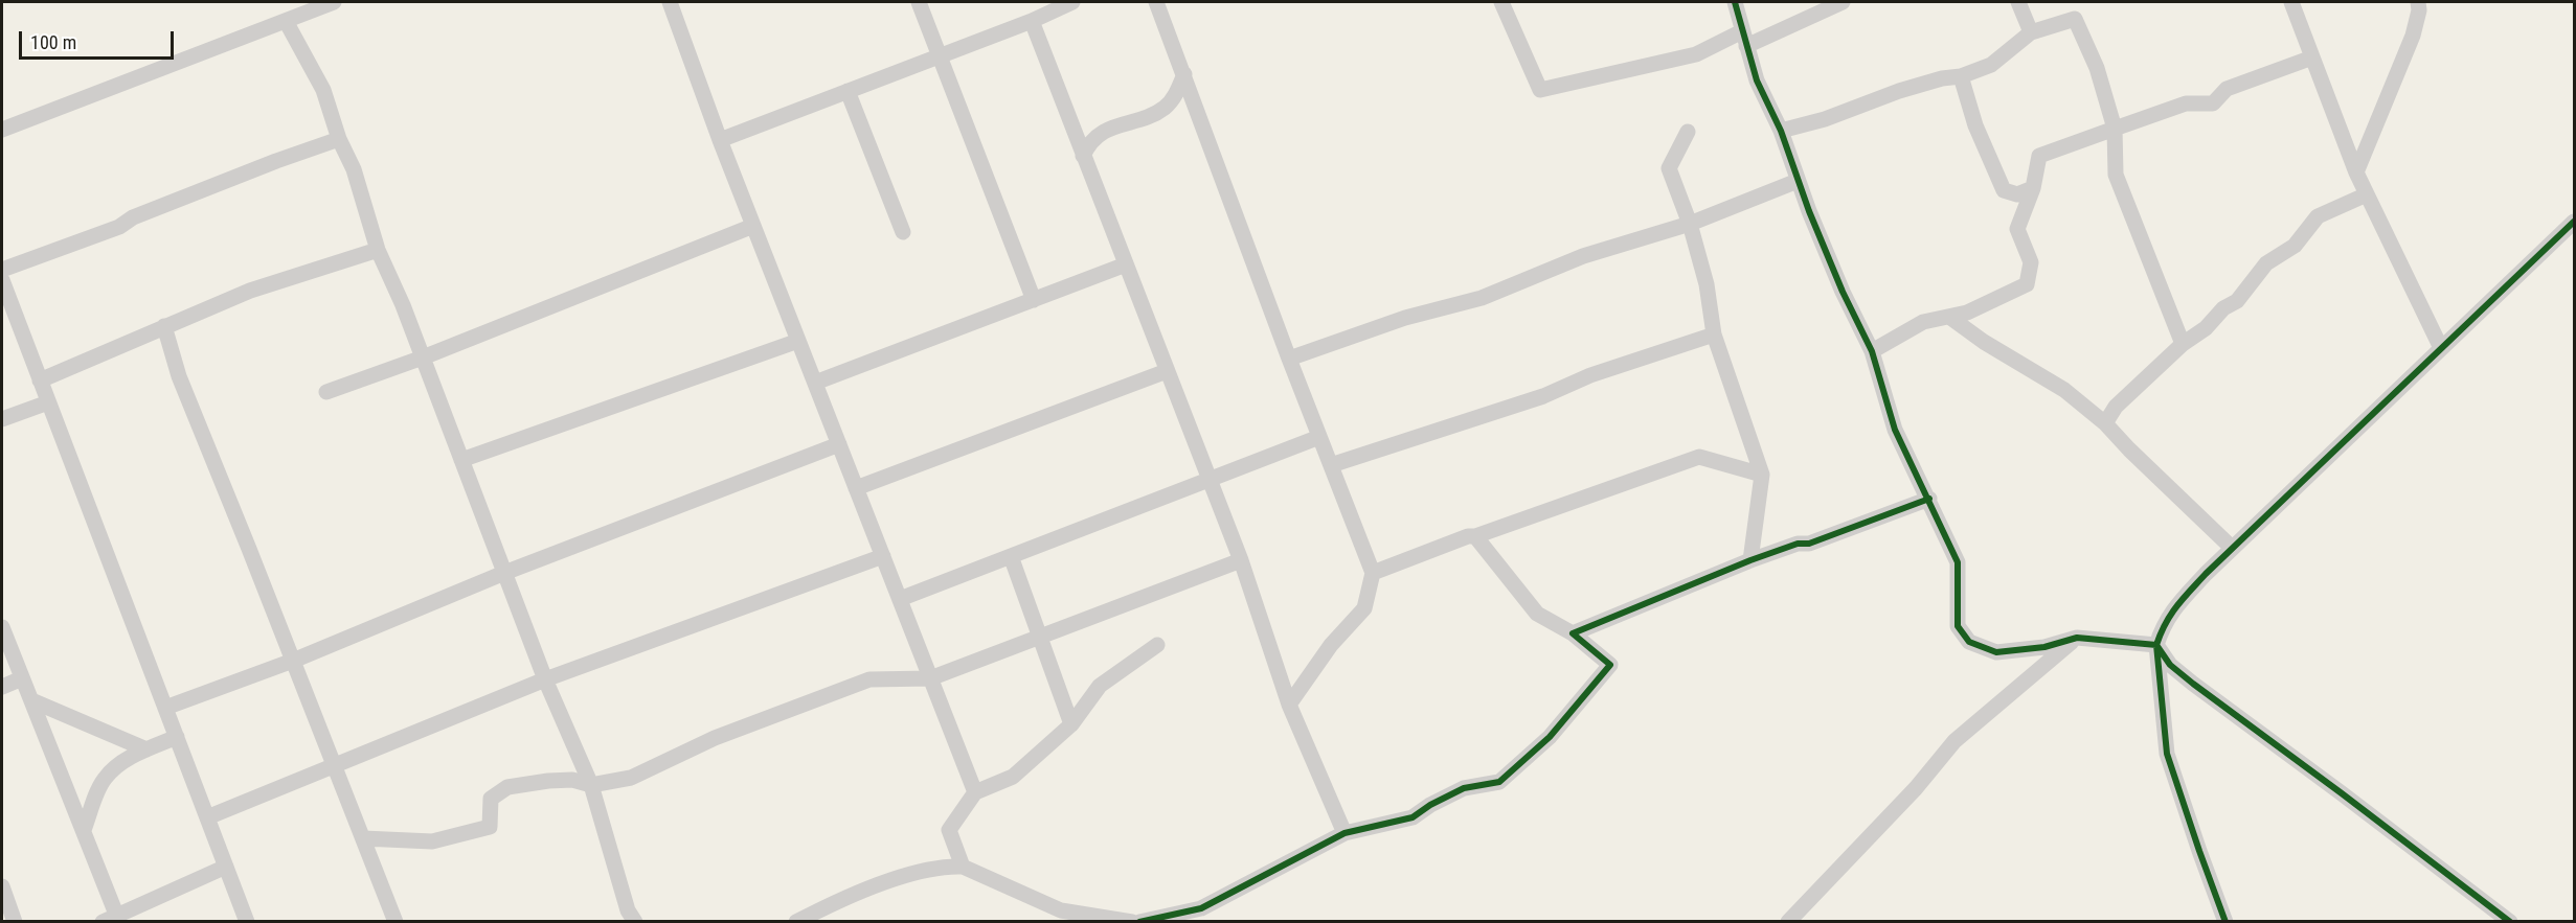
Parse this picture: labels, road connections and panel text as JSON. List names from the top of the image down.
{
  "scale_bar": "100 m"
}
